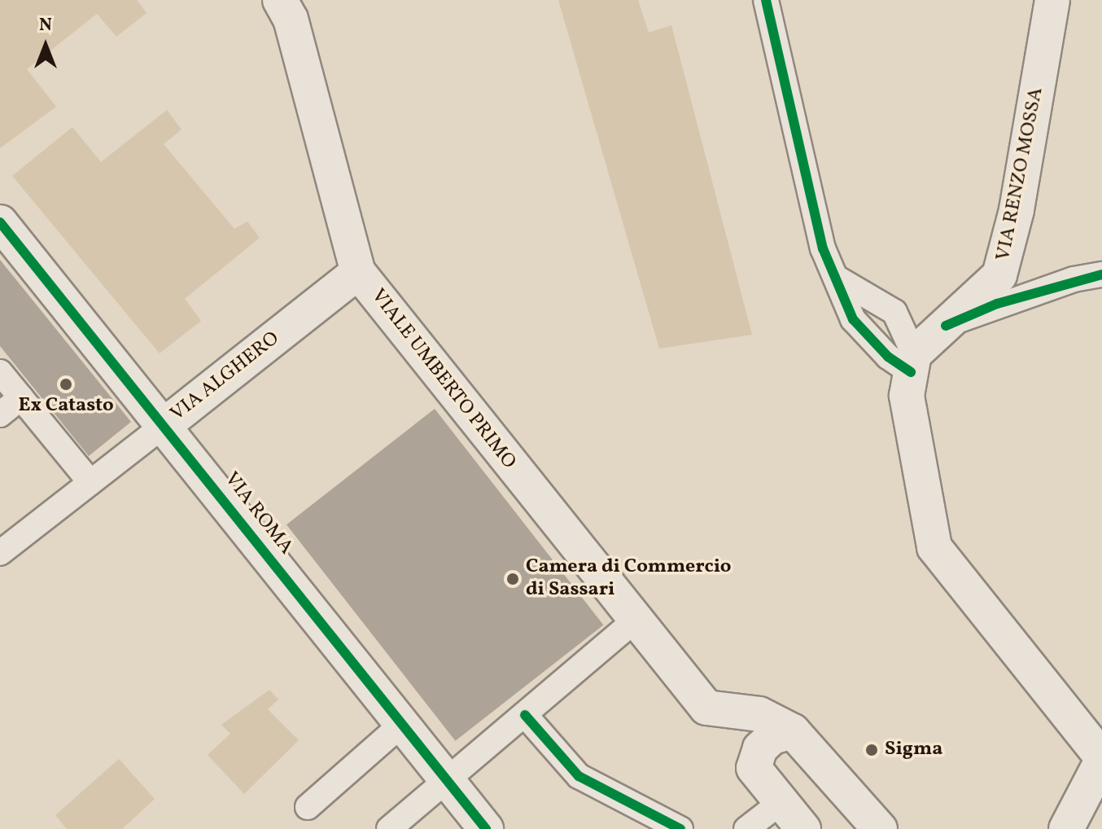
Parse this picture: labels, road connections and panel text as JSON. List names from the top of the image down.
{
  "streets": {
    "main road": [
      "VIA RENZO MOSSA",
      "VIA ALGHERO",
      "VIALE UMBERTO PRIMO",
      "VIA ROMA"
    ]
  },
  "crossings": [
    ["VIA ALGHERO", "VIALE UMBERTO PRIMO"],
    ["VIA ALGHERO", "VIA ROMA"]
  ],
  "places": ["Ex Catasto", "Camera di Commercio di Sassari", "Sigma"],
  "north": "top"
}
